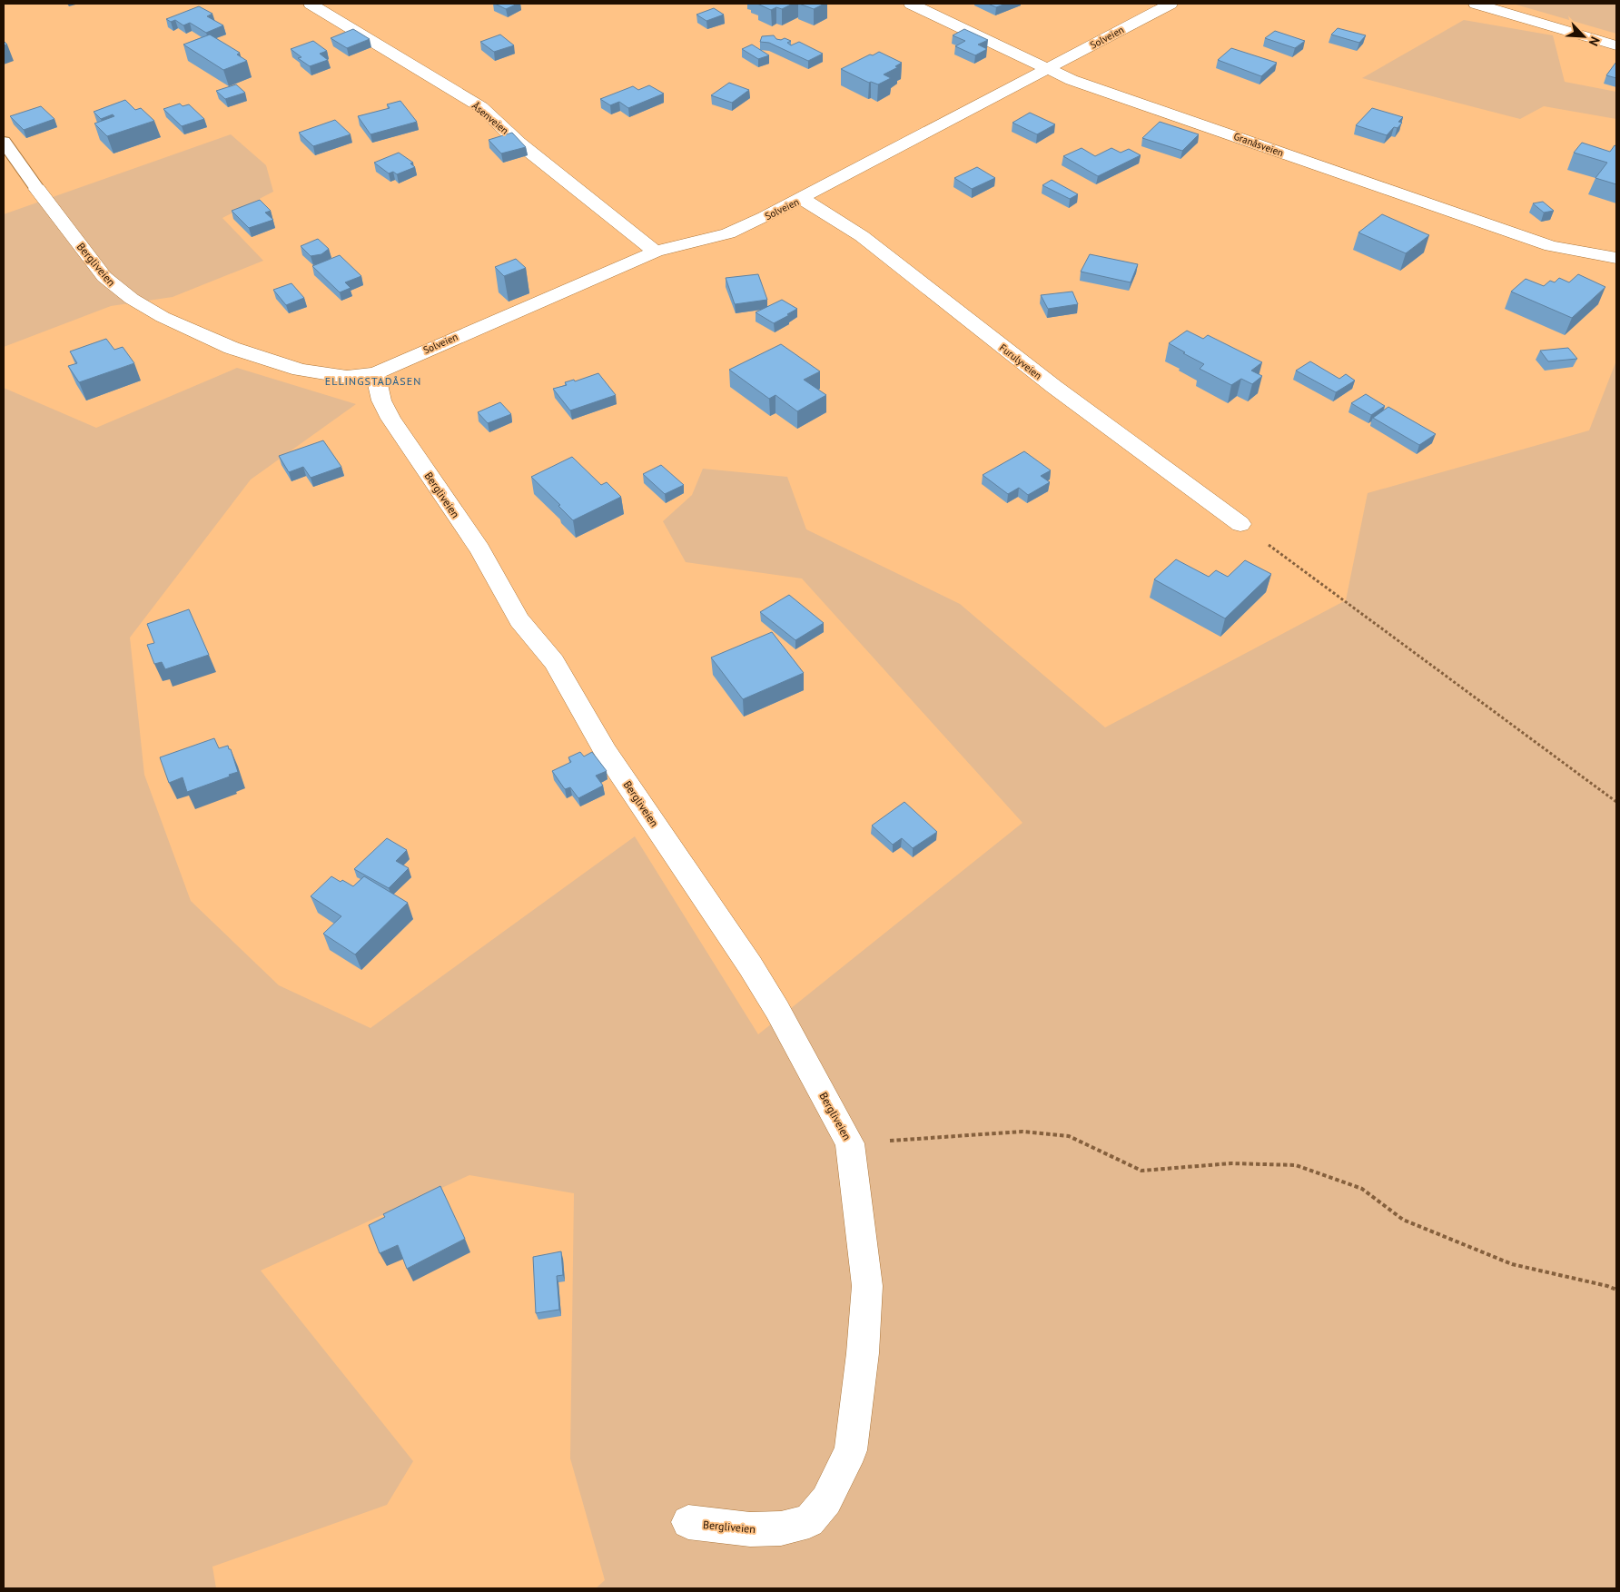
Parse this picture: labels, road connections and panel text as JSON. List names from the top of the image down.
{
  "streets": {
    "street": [
      "Solveien",
      "Åsenveien",
      "Granåsveien",
      "Bergliveien",
      "Furulyveien"
    ]
  },
  "crossings": [
    ["Solveien", "Åsenveien"],
    ["Solveien", "Granåsveien"],
    ["Solveien", "Bergliveien"],
    ["Solveien", "Furulyveien"]
  ],
  "districts": ["ELLINGSTADÅSEN"],
  "north": "bottom right"
}
